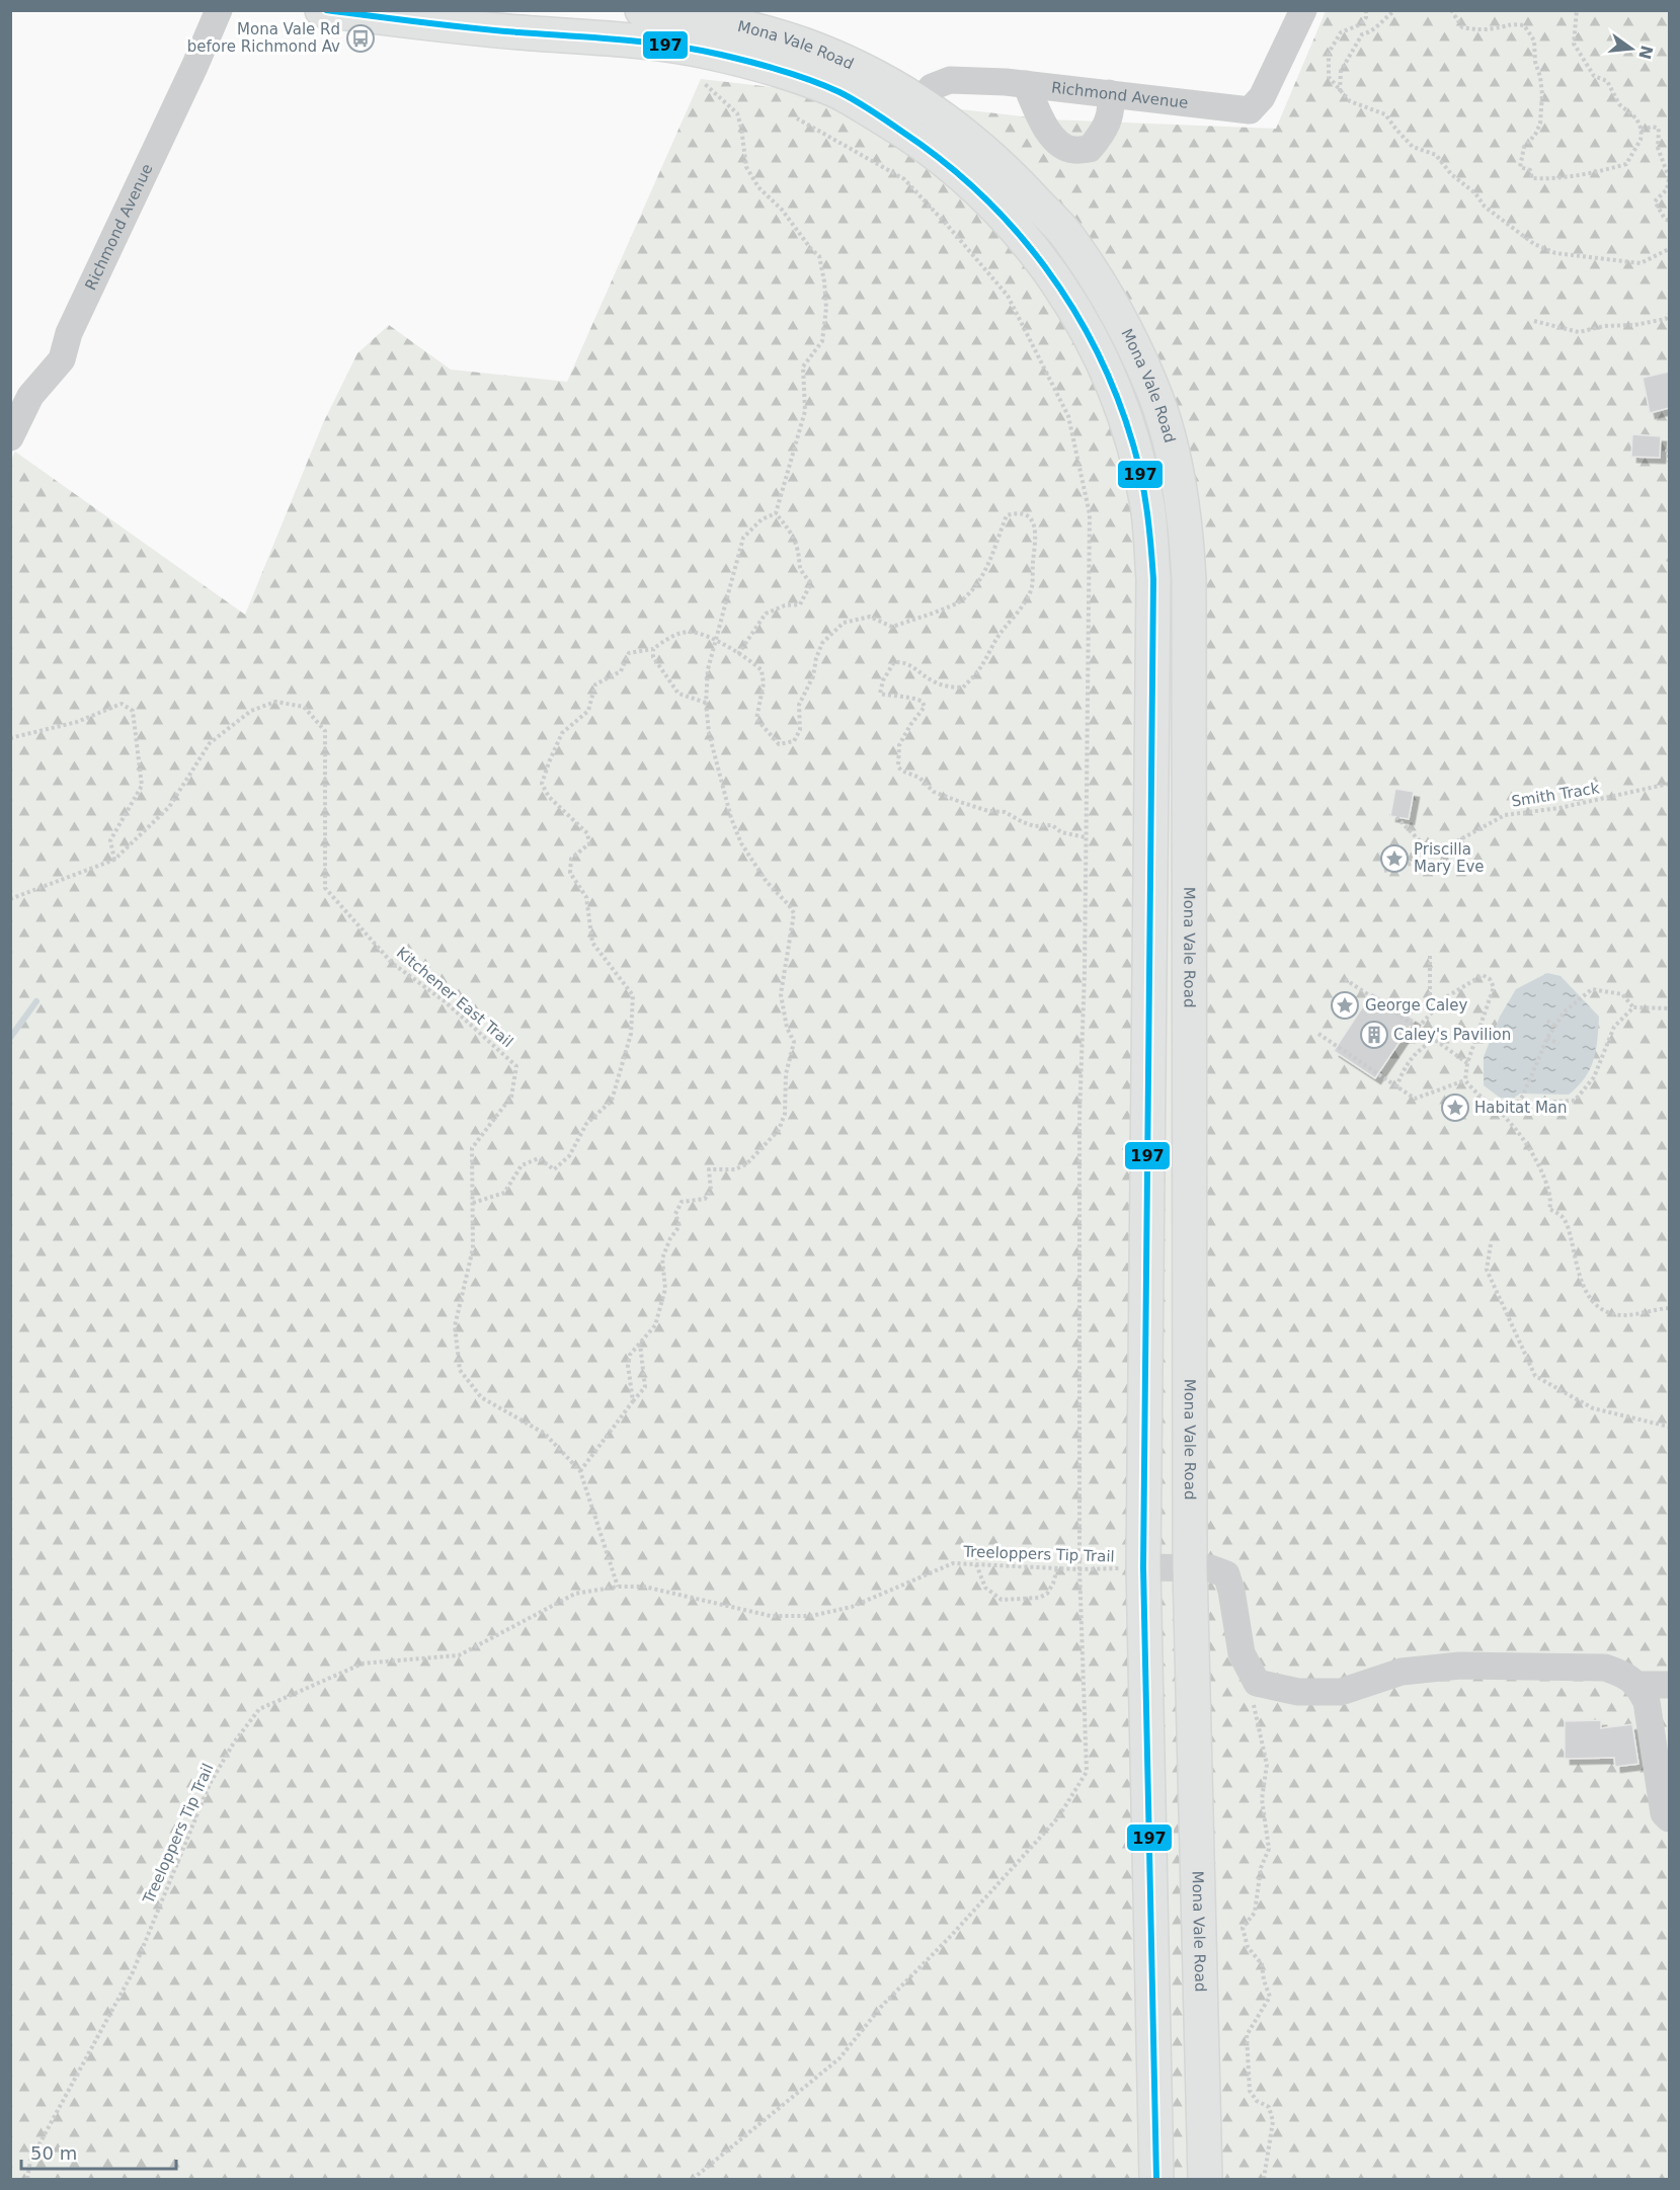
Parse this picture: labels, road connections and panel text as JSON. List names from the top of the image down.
{
  "streets": {
    "highway": ["Mona Vale Road"],
    "street": ["Richmond Avenue"],
    "path": ["Smith Track", "Kitchener East Trail", "Treeloppers Tip Trail"]
  },
  "crossings": [
    ["Mona Vale Road", "Richmond Avenue"],
    ["Mona Vale Road", "Treeloppers Tip Trail"],
    ["Kitchener East Trail", "Treeloppers Tip Trail"]
  ],
  "places": {
    "bus stop": ["Mona Vale Rd before Richmond Av"],
    "place": ["Priscilla Mary Eve", "George Caley", "Habitat Man"],
    "building": ["Caley's Pavilion"]
  },
  "lines": ["transit line 197"],
  "scale_bar": "50 m",
  "north": "right"
}
